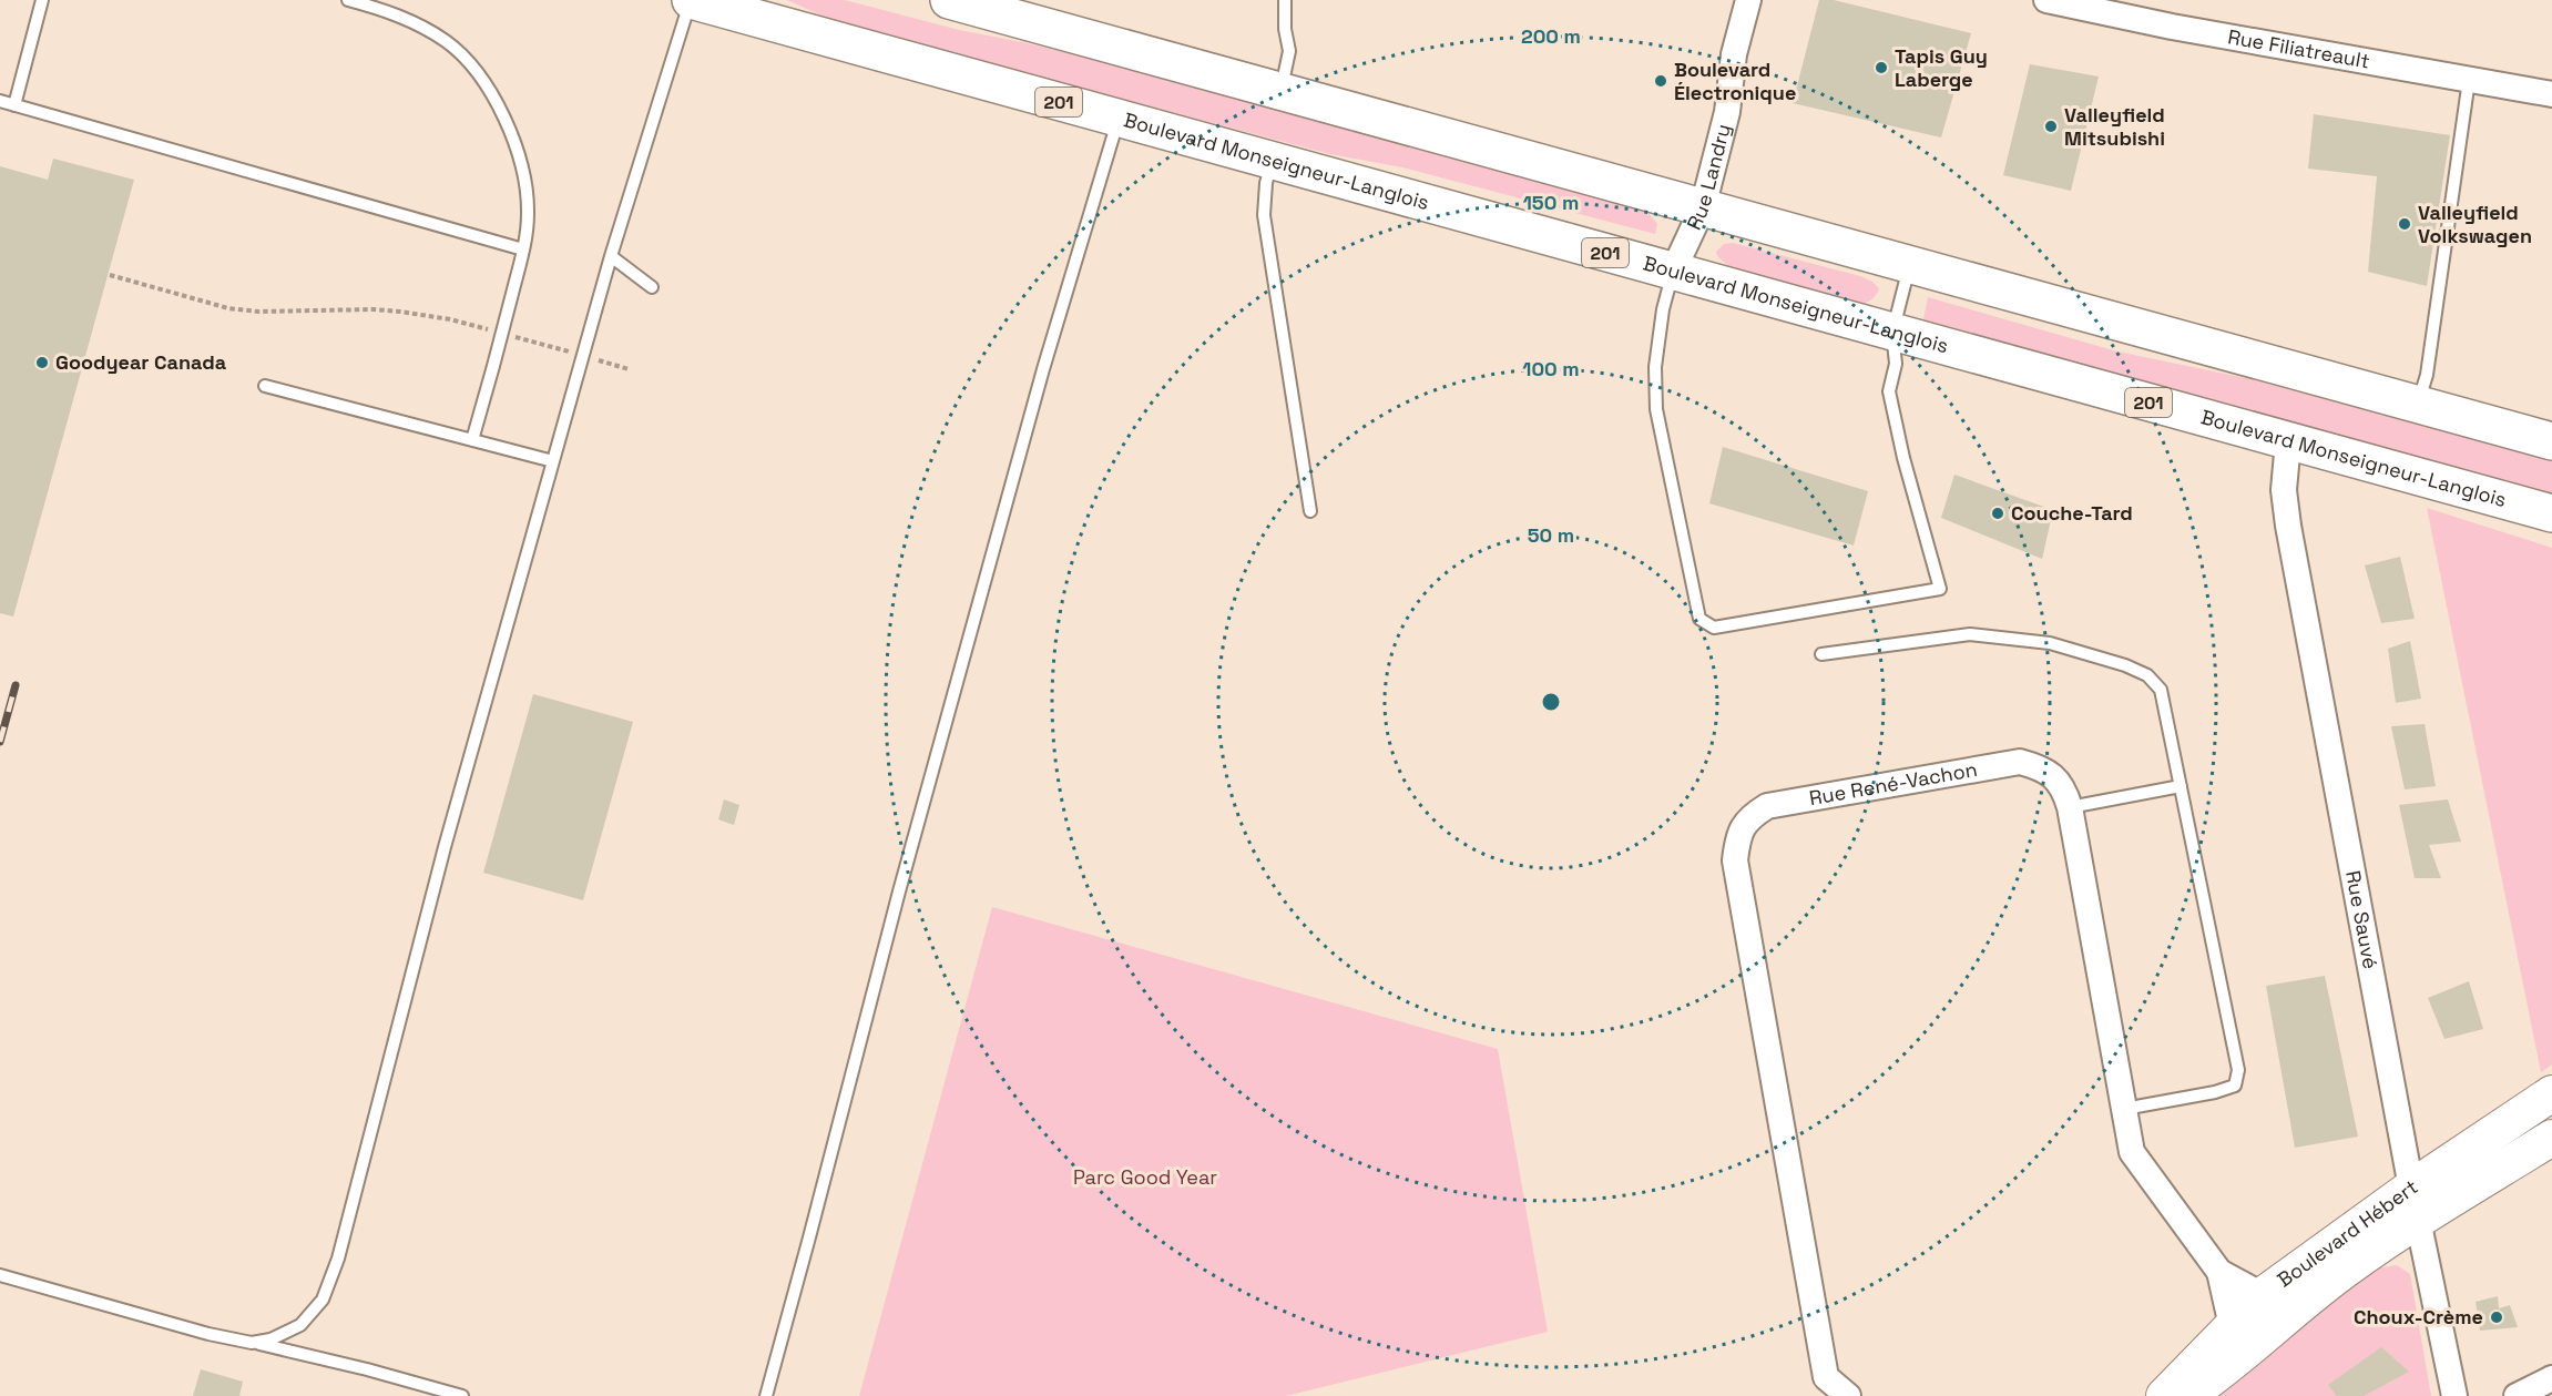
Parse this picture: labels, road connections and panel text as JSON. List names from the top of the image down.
{
  "streets": {
    "highway": ["201", "Boulevard Monseigneur-Langlois"],
    "main road": ["Boulevard Hébert"],
    "street": [
      "Rue Filiatreault",
      "Rue Landry",
      "Rue René-Vachon",
      "Rue Sauvé"
    ]
  },
  "crossings": [
    ["Boulevard Monseigneur-Langlois", "Rue Landry"],
    ["Boulevard Monseigneur-Langlois", "Rue Sauvé"],
    ["Rue René-Vachon", "Boulevard Hébert"],
    ["Rue Sauvé", "Boulevard Hébert"]
  ],
  "parks": ["Parc Good Year"],
  "places": [
    "Tapis Guy Laberge",
    "Boulevard Électronique",
    "Valleyfield Mitsubishi",
    "Valleyfield Volkswagen",
    "Goodyear Canada",
    "Couche-Tard",
    "Choux-Crème"
  ],
  "rings": [
    "200 m",
    "150 m",
    "100 m",
    "50 m"
  ]
}
